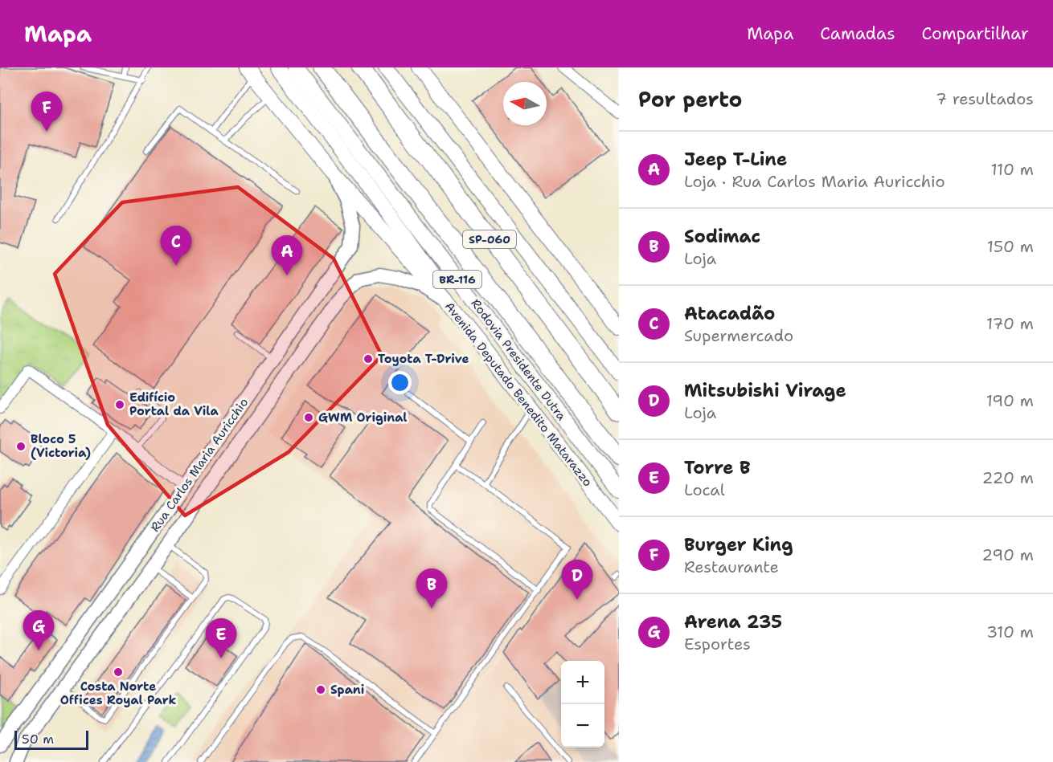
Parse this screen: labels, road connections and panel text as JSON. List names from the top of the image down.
{
  "streets": {
    "highway": ["SP-060", "Rodovia Presidente Dutra"],
    "main road": ["BR-116", "Avenida Deputado Benedito Matarazzo", "Rua Carlos Maria Auricchio"]
  },
  "crossings": [
    ["Avenida Deputado Benedito Matarazzo", "Rua Carlos Maria Auricchio"]
  ],
  "places": [
    "Toyota T-Drive",
    "Edifício Portal da Vila",
    "GWM Original",
    "Bloco 5 (Victoria)",
    "Costa Norte Offices Royal Park",
    "Spani"
  ],
  "scale_bar": "50 m",
  "north": "left",
  "page": {
    "header": "Mapa",
    "nav": ["Mapa", "Camadas", "Compartilhar"],
    "heading": ["Por perto", "7 resultados"],
    "pins": [
      "F",
      "C",
      "A",
      "D",
      "B",
      "G",
      "E"
    ],
    "list": [
      {
        "mark": "A",
        "name": "Jeep T-Line",
        "note": "Loja · Rua Carlos Maria Auricchio",
        "value": "110 m"
      },
      {
        "mark": "B",
        "name": "Sodimac",
        "note": "Loja",
        "value": "150 m"
      },
      {
        "mark": "C",
        "name": "Atacadão",
        "note": "Supermercado",
        "value": "170 m"
      },
      {
        "mark": "D",
        "name": "Mitsubishi Virage",
        "note": "Loja",
        "value": "190 m"
      },
      {
        "mark": "E",
        "name": "Torre B",
        "note": "Local",
        "value": "220 m"
      },
      {
        "mark": "F",
        "name": "Burger King",
        "note": "Restaurante",
        "value": "290 m"
      },
      {
        "mark": "G",
        "name": "Arena 235",
        "note": "Esportes",
        "value": "310 m"
      }
    ],
    "map_buttons": ["+", "−"],
    "scale": "50 m"
  }
}
